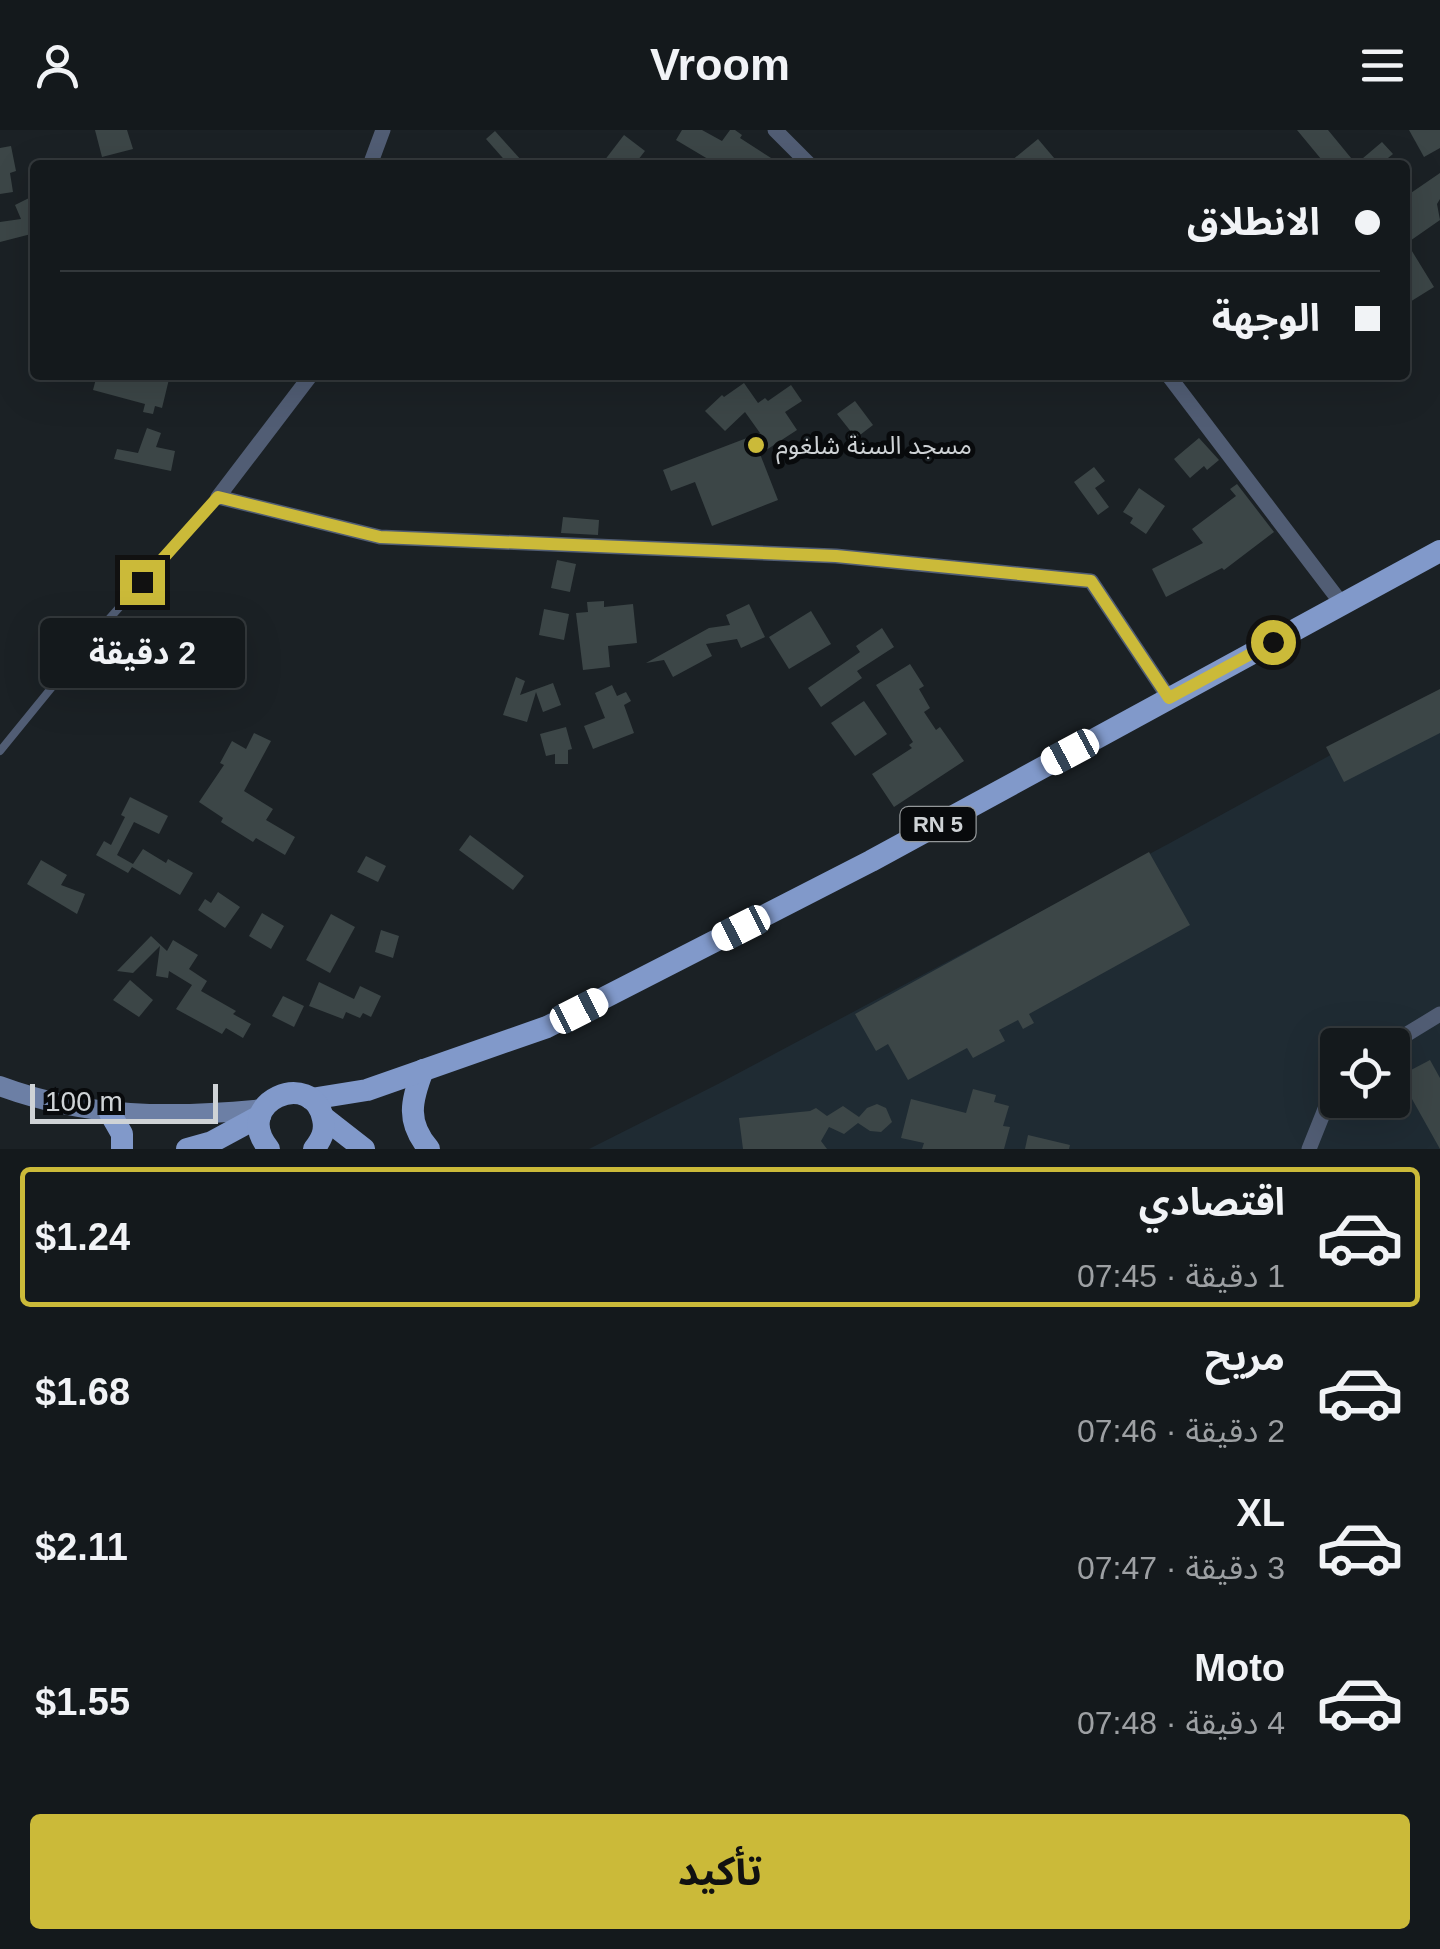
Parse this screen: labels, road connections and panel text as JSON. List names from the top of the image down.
{
  "streets": {
    "main road": ["RN 5"]
  },
  "places": ["مسجد السنة شلغوم"],
  "scale_bar": "100 m",
  "page": {
    "header": "Vroom",
    "banner": ["الانطلاق", "الوجهة"],
    "bubble": "2 دقيقة",
    "scale": "100 m",
    "list": [
      {
        "name": "اقتصادي",
        "note": "1 دقيقة · 07:45",
        "value": "$1.24"
      },
      {
        "name": "مريح",
        "note": "2 دقيقة · 07:46",
        "value": "$1.68"
      },
      {
        "name": "XL",
        "note": "3 دقيقة · 07:47",
        "value": "$2.11"
      },
      {
        "name": "Moto",
        "note": "4 دقيقة · 07:48",
        "value": "$1.55"
      }
    ],
    "buttons": "تأكيد"
  }
}
